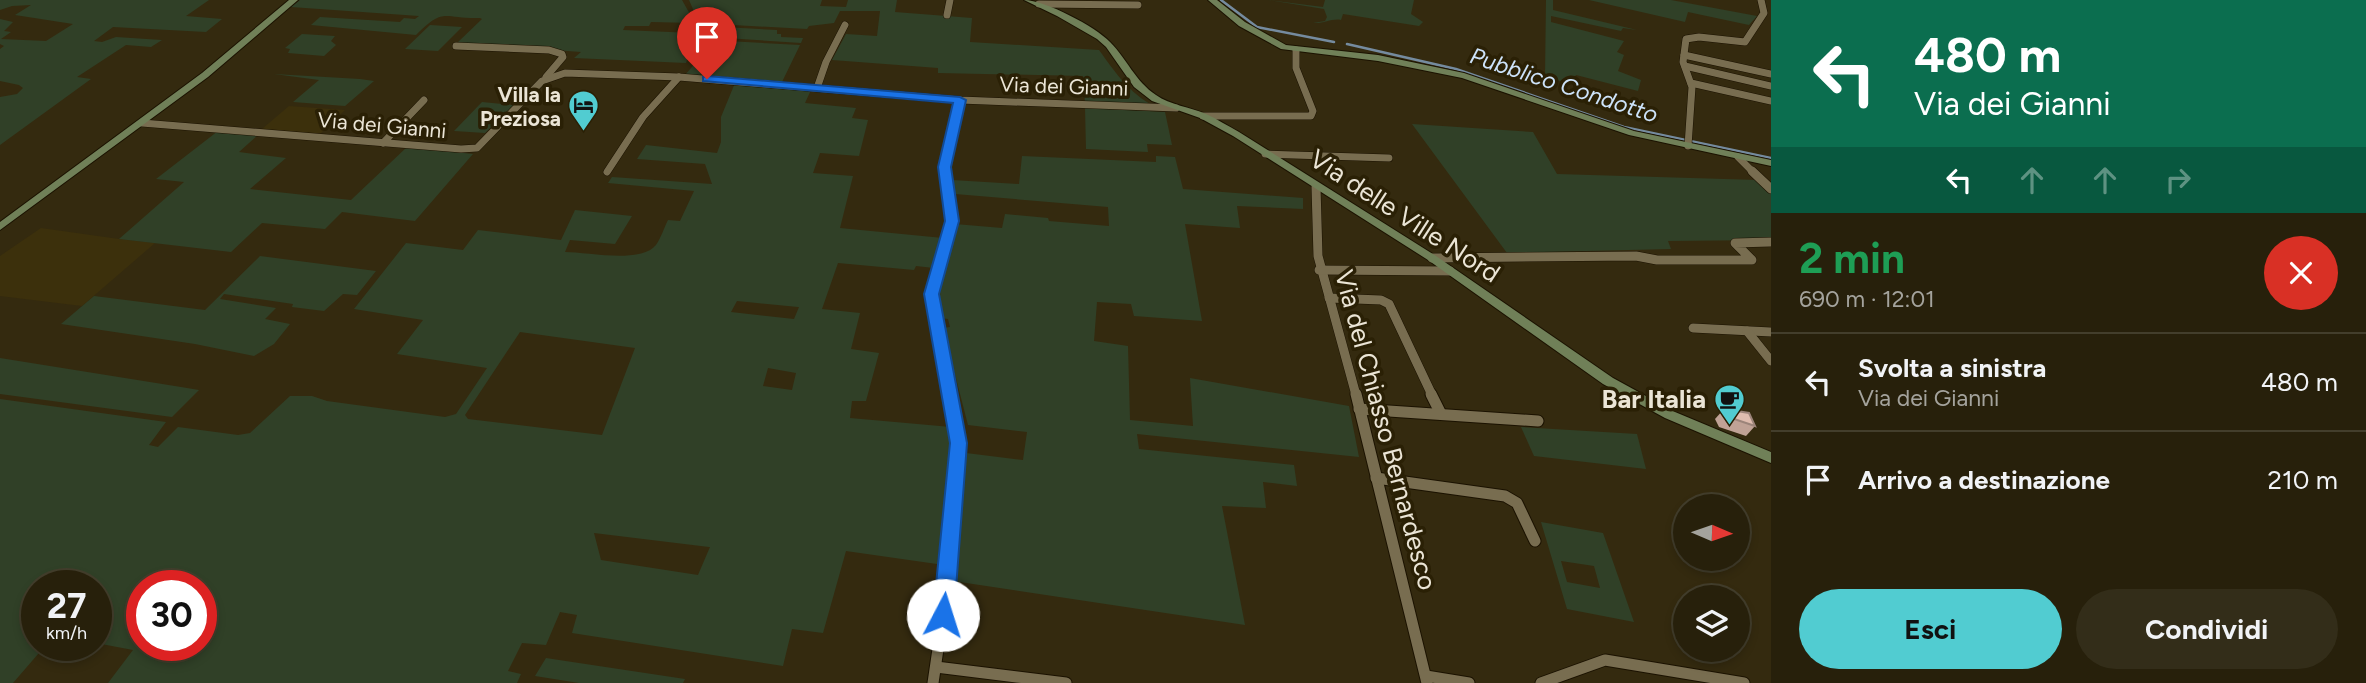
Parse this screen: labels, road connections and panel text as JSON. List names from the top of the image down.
{
  "streets": {
    "street": ["Via dei Gianni", "Via delle Ville Nord", "Via del Chiasso Bernardesco"]
  },
  "crossings": [
    ["Via dei Gianni", "Via delle Ville Nord"],
    ["Via delle Ville Nord", "Via del Chiasso Bernardesco"]
  ],
  "water": ["Pubblico Condotto"],
  "places": {
    "hotel": ["Villa la Preziosa"],
    "cafe": ["Bar Italia"]
  },
  "north": "right",
  "page": {
    "turn": ["480 m", "Via dei Gianni"],
    "heading": ["2 min", "690 m · 12:01"],
    "list": [
      {
        "name": "Svolta a sinistra",
        "note": "Via dei Gianni",
        "value": "480 m"
      },
      {
        "name": "Arrivo a destinazione",
        "value": "210 m"
      }
    ],
    "speed": "27 km/h",
    "limit": "30",
    "buttons": ["Esci", "Condividi"]
  }
}
